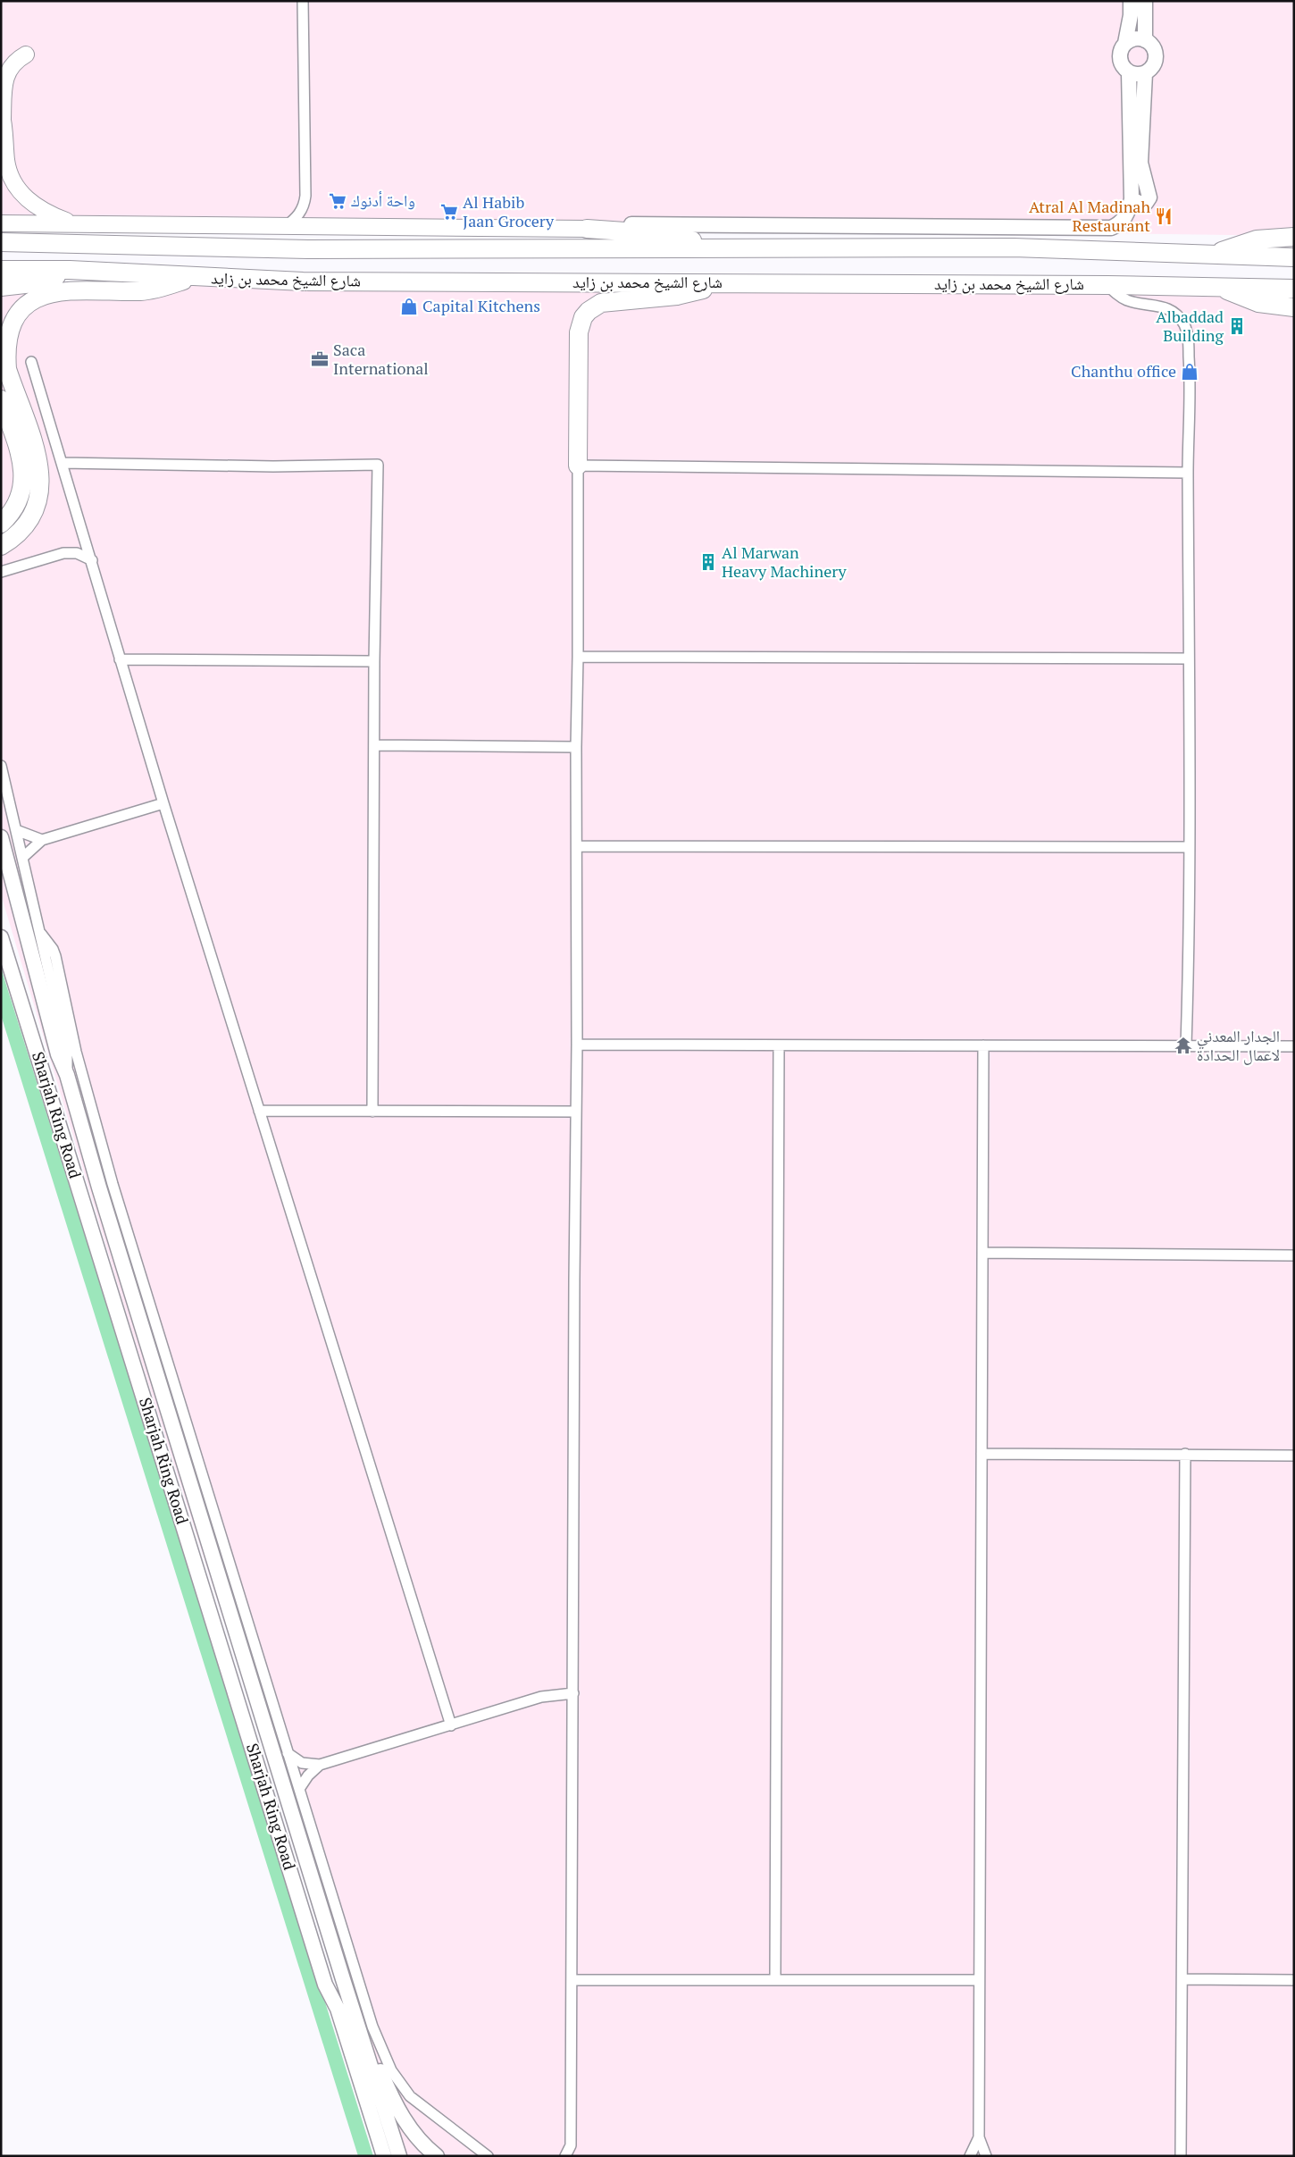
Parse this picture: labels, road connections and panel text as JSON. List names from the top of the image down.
{
  "streets": {
    "highway": ["شارع الشيخ محمد بن زايد"],
    "street": ["Sharjah Ring Road"]
  },
  "places": {
    "supermarket": ["واحة أدنوك", "Al Habib Jaan Grocery"],
    "restaurant": ["Atral Al Madinah Restaurant"],
    "shop": ["Capital Kitchens", "Chanthu office"],
    "building": ["Albaddad Building", "Al Marwan Heavy Machinery"],
    "office": ["Saca International"],
    "temple": ["الجدار المعدني لاعمال الحدادة"]
  }
}
